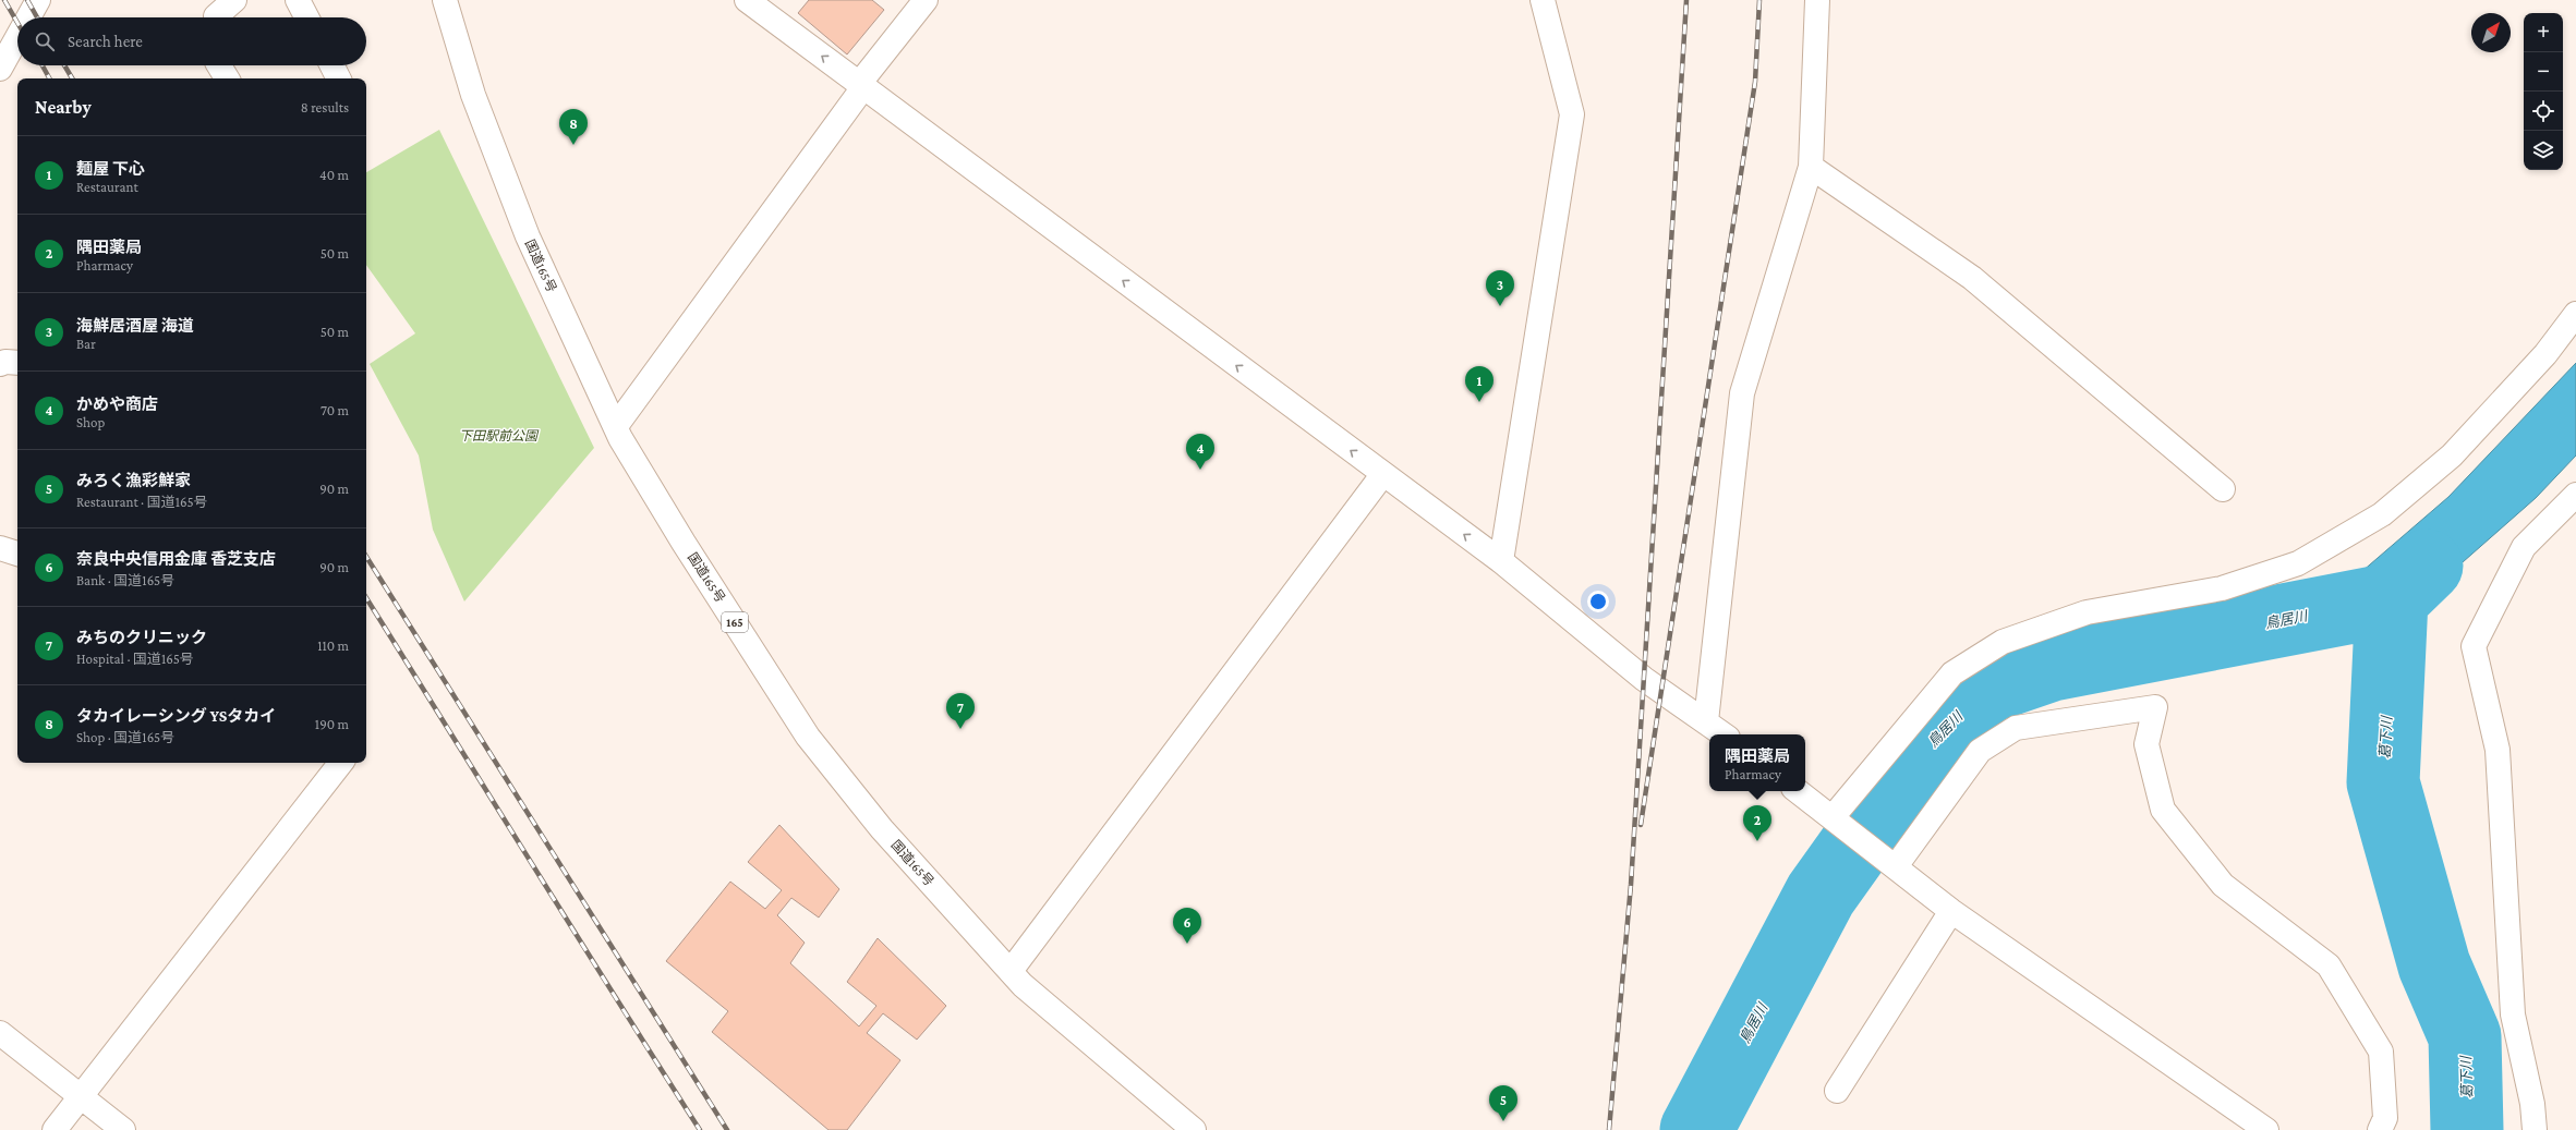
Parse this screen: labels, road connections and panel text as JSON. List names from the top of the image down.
{
  "streets": {
    "main road": ["国道165号", "165"]
  },
  "water": ["鳥居川", "葛下川"],
  "parks": ["下田駅前公園"],
  "north": "top right",
  "page": {
    "map_buttons": ["+", "−"],
    "search": "Search here",
    "heading": ["Nearby", "8 results"],
    "pins": [
      "8",
      "3",
      "1",
      "4",
      "7",
      "2",
      "6",
      "5"
    ],
    "list": [
      {
        "mark": "1",
        "name": "麺屋 下心",
        "note": "Restaurant",
        "value": "40 m"
      },
      {
        "mark": "2",
        "name": "隅田薬局",
        "note": "Pharmacy",
        "value": "50 m"
      },
      {
        "mark": "3",
        "name": "海鮮居酒屋 海道",
        "note": "Bar",
        "value": "50 m"
      },
      {
        "mark": "4",
        "name": "かめや商店",
        "note": "Shop",
        "value": "70 m"
      },
      {
        "mark": "5",
        "name": "みろく漁彩鮮家",
        "note": "Restaurant · 国道165号",
        "value": "90 m"
      },
      {
        "mark": "6",
        "name": "奈良中央信用金庫 香芝支店",
        "note": "Bank · 国道165号",
        "value": "90 m"
      },
      {
        "mark": "7",
        "name": "みちのクリニック",
        "note": "Hospital · 国道165号",
        "value": "110 m"
      },
      {
        "mark": "8",
        "name": "タカイレーシング YSタカイ",
        "note": "Shop · 国道165号",
        "value": "190 m"
      }
    ],
    "popup": ["隅田薬局", "Pharmacy"]
  }
}
